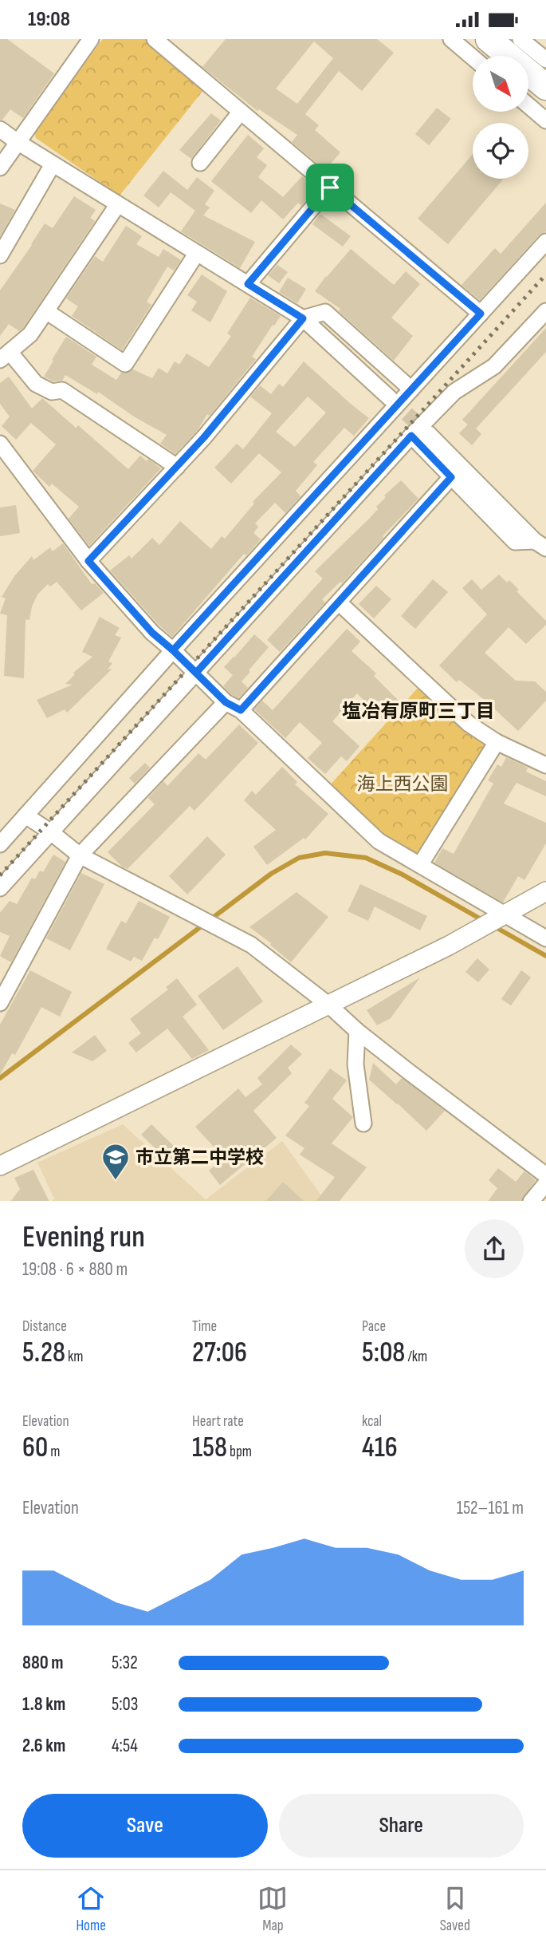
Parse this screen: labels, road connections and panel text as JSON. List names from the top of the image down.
{
  "districts": ["塩冶有原町三丁目"],
  "parks": ["海上西公園"],
  "places": {
    "school or university": ["市立第二中学校"]
  },
  "north": "bottom right",
  "page": {
    "status": "19:08",
    "heading": ["Evening run", "19:08 · 6 × 880 m"],
    "stats": [
      ["Distance", "5.28 km"],
      ["Time", "27:06"],
      ["Pace", "5:08 /km"],
      ["Elevation", "60 m"],
      ["Heart rate", "158 bpm"],
      ["kcal", "416"]
    ],
    "chart": ["Elevation", "152–161 m"],
    "list": [
      {
        "name": "880 m",
        "note": "5:32"
      },
      {
        "name": "1.8 km",
        "note": "5:03"
      },
      {
        "name": "2.6 km",
        "note": "4:54"
      }
    ],
    "buttons": ["Save", "Share"],
    "tabs": ["Home", "Map", "Saved"]
  }
}
